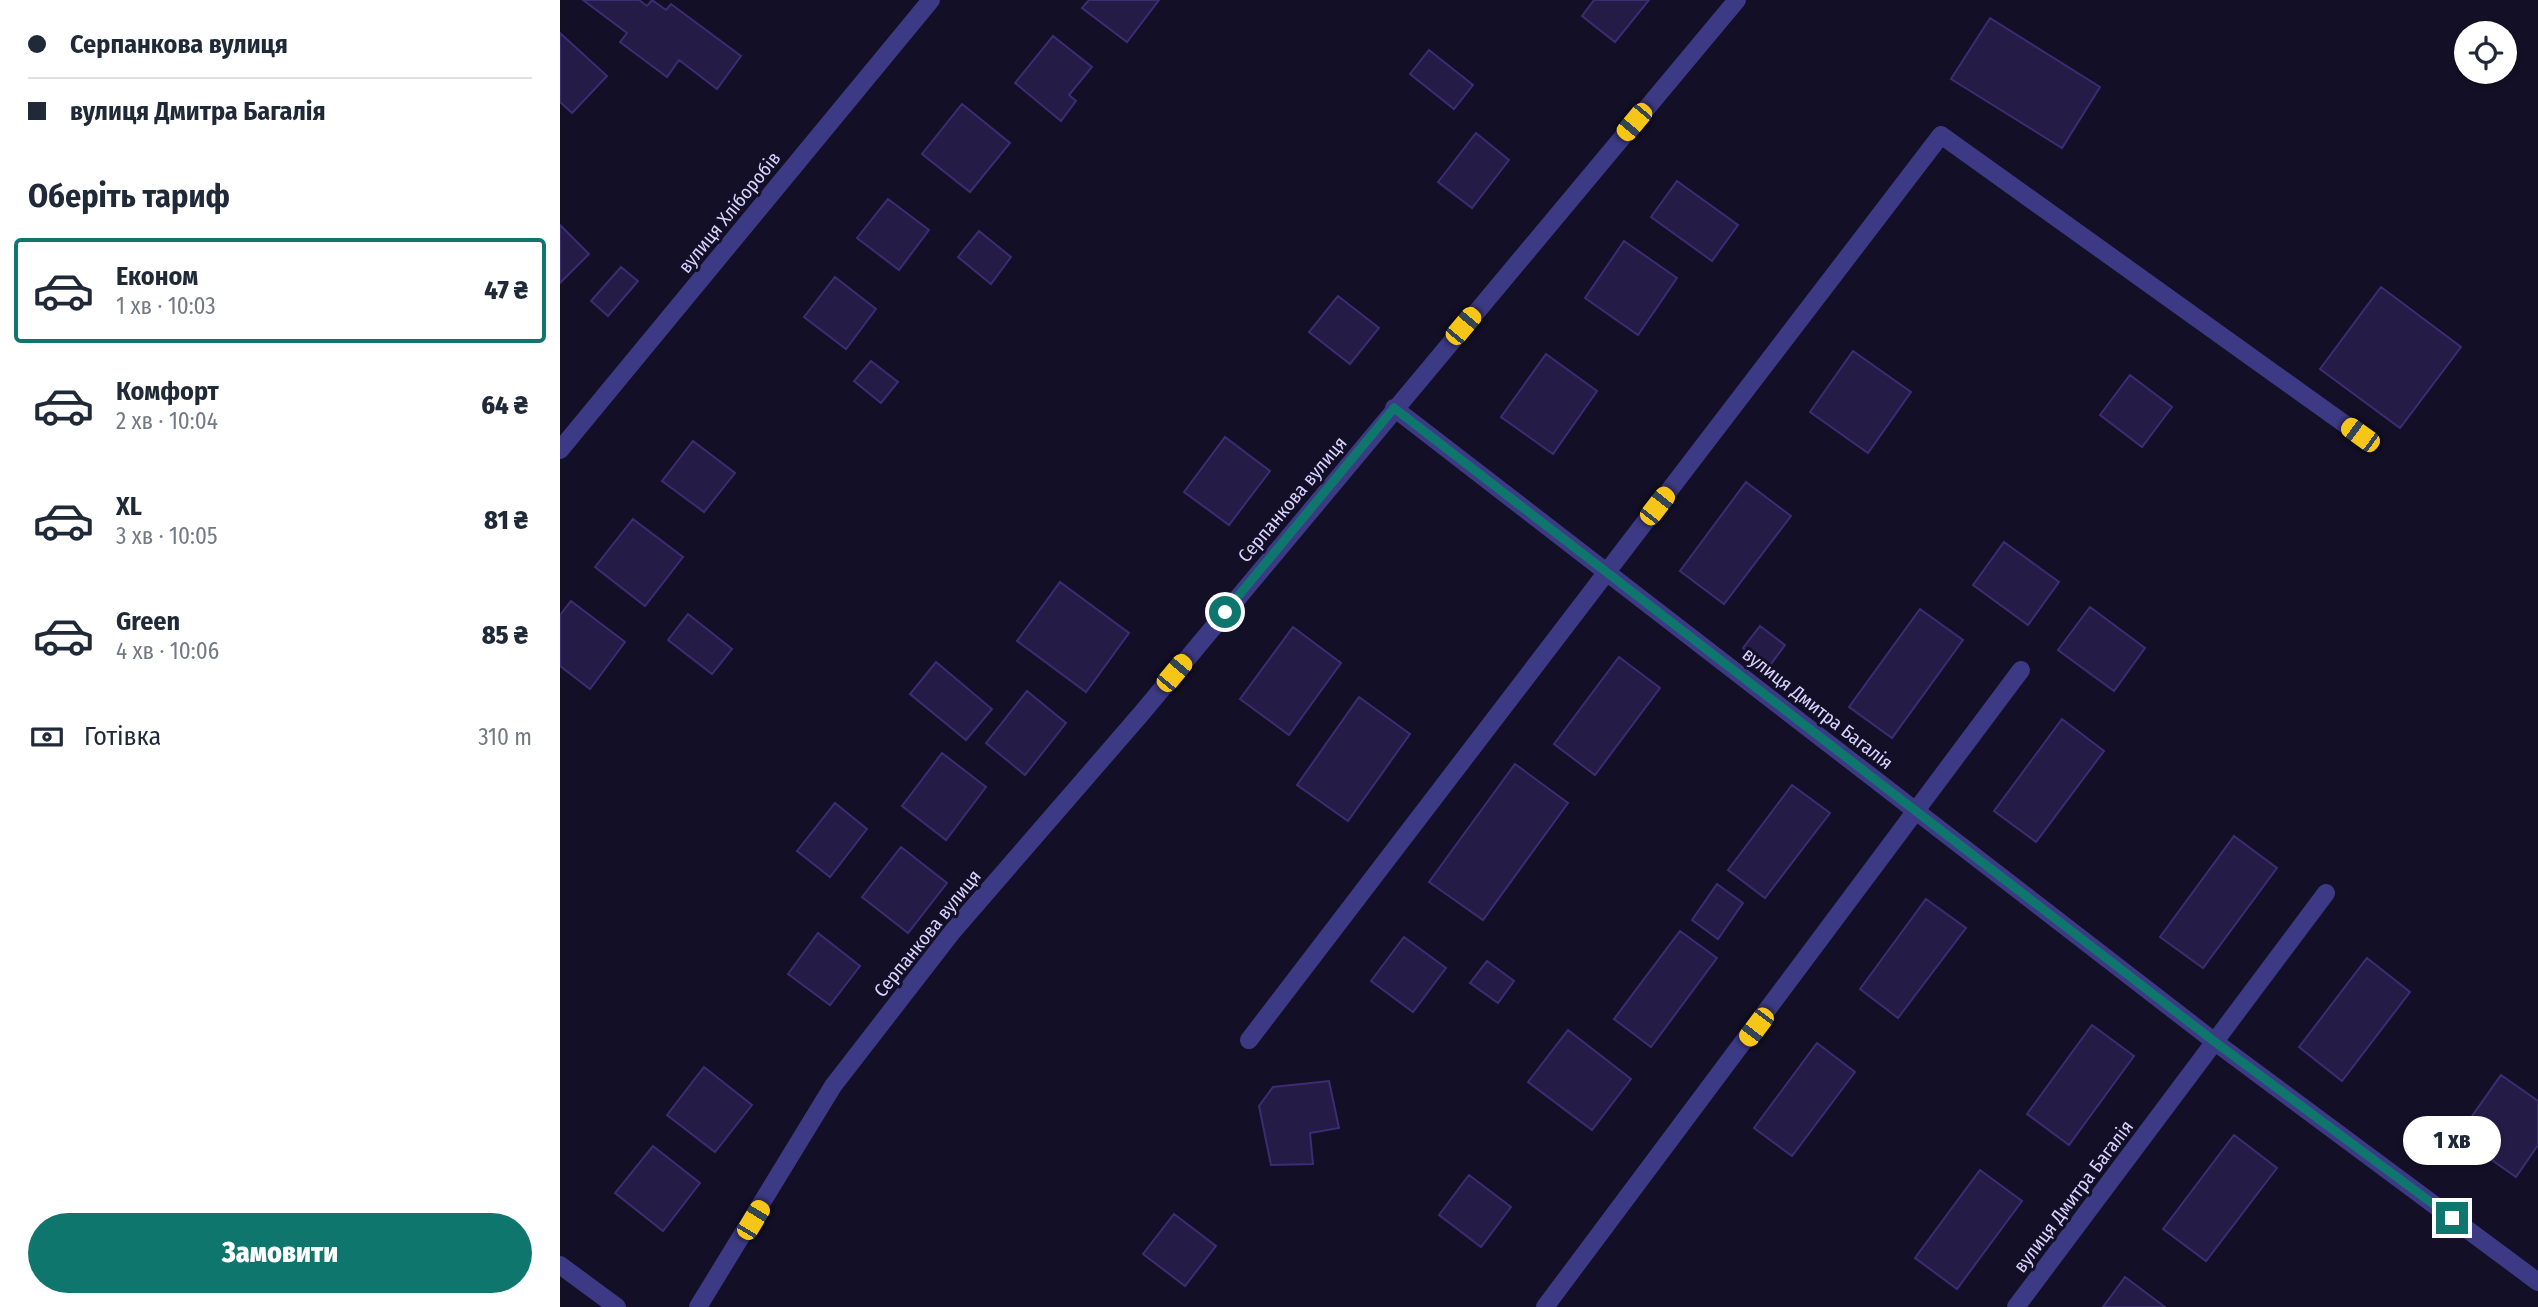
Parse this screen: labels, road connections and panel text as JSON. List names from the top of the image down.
{
  "streets": {
    "street": ["вулиця Хліборобів", "Серпанкова вулиця", "вулиця Дмитра Багалія"]
  },
  "crossings": [
    ["Серпанкова вулиця", "вулиця Дмитра Багалія"]
  ],
  "page": {
    "banner": ["Серпанкова вулиця", "вулиця Дмитра Багалія"],
    "heading": "Оберіть тариф",
    "list": [
      {
        "name": "Економ",
        "note": "1 хв · 10:03",
        "value": "47 ₴"
      },
      {
        "name": "Комфорт",
        "note": "2 хв · 10:04",
        "value": "64 ₴"
      },
      {
        "name": "XL",
        "note": "3 хв · 10:05",
        "value": "81 ₴"
      },
      {
        "name": "Green",
        "note": "4 хв · 10:06",
        "value": "85 ₴"
      }
    ],
    "pay": ["Готівка", "310 m"],
    "bubble": "1 хв",
    "buttons": "Замовити"
  }
}
